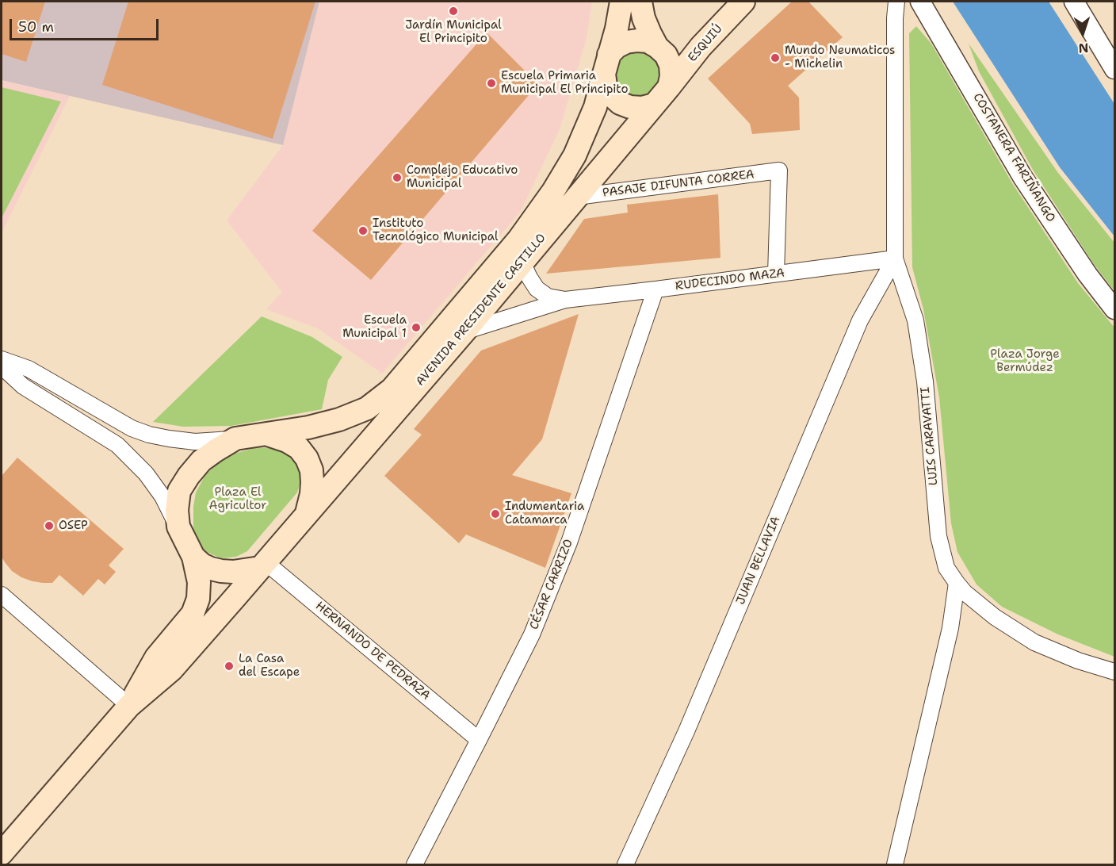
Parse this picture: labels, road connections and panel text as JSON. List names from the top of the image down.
{
  "streets": {
    "main road": ["ESQUIÚ", "AVENIDA PRESIDENTE CASTILLO"],
    "street": [
      "COSTANERA FARIÑANGO",
      "PASAJE DIFUNTA CORREA",
      "RUDECINDO MAZA",
      "LUIS CARAVATTI",
      "JUAN BELLAVIA",
      "CÉSAR CARRIZO",
      "HERNANDO DE PEDRAZA"
    ]
  },
  "crossings": [
    ["ESQUIÚ", "AVENIDA PRESIDENTE CASTILLO"],
    ["PASAJE DIFUNTA CORREA", "RUDECINDO MAZA"],
    ["PASAJE DIFUNTA CORREA", "AVENIDA PRESIDENTE CASTILLO"],
    ["RUDECINDO MAZA", "AVENIDA PRESIDENTE CASTILLO"],
    ["RUDECINDO MAZA", "LUIS CARAVATTI"],
    ["RUDECINDO MAZA", "JUAN BELLAVIA"],
    ["RUDECINDO MAZA", "CÉSAR CARRIZO"],
    ["AVENIDA PRESIDENTE CASTILLO", "HERNANDO DE PEDRAZA"],
    ["LUIS CARAVATTI", "JUAN BELLAVIA"],
    ["CÉSAR CARRIZO", "HERNANDO DE PEDRAZA"]
  ],
  "parks": ["Plaza Jorge Bermúdez", "Plaza El Agricultor"],
  "places": [
    "Jardín Municipal El Principito",
    "Mundo Neumaticos - Michelin",
    "Escuela Primaria Municipal El Principito",
    "Complejo Educativo Municipal",
    "Instituto Tecnológico Municipal",
    "Escuela Municipal 1",
    "Indumentaria Catamarca",
    "OSEP",
    "La Casa del Escape"
  ],
  "scale_bar": "50 m",
  "north": "bottom"
}
